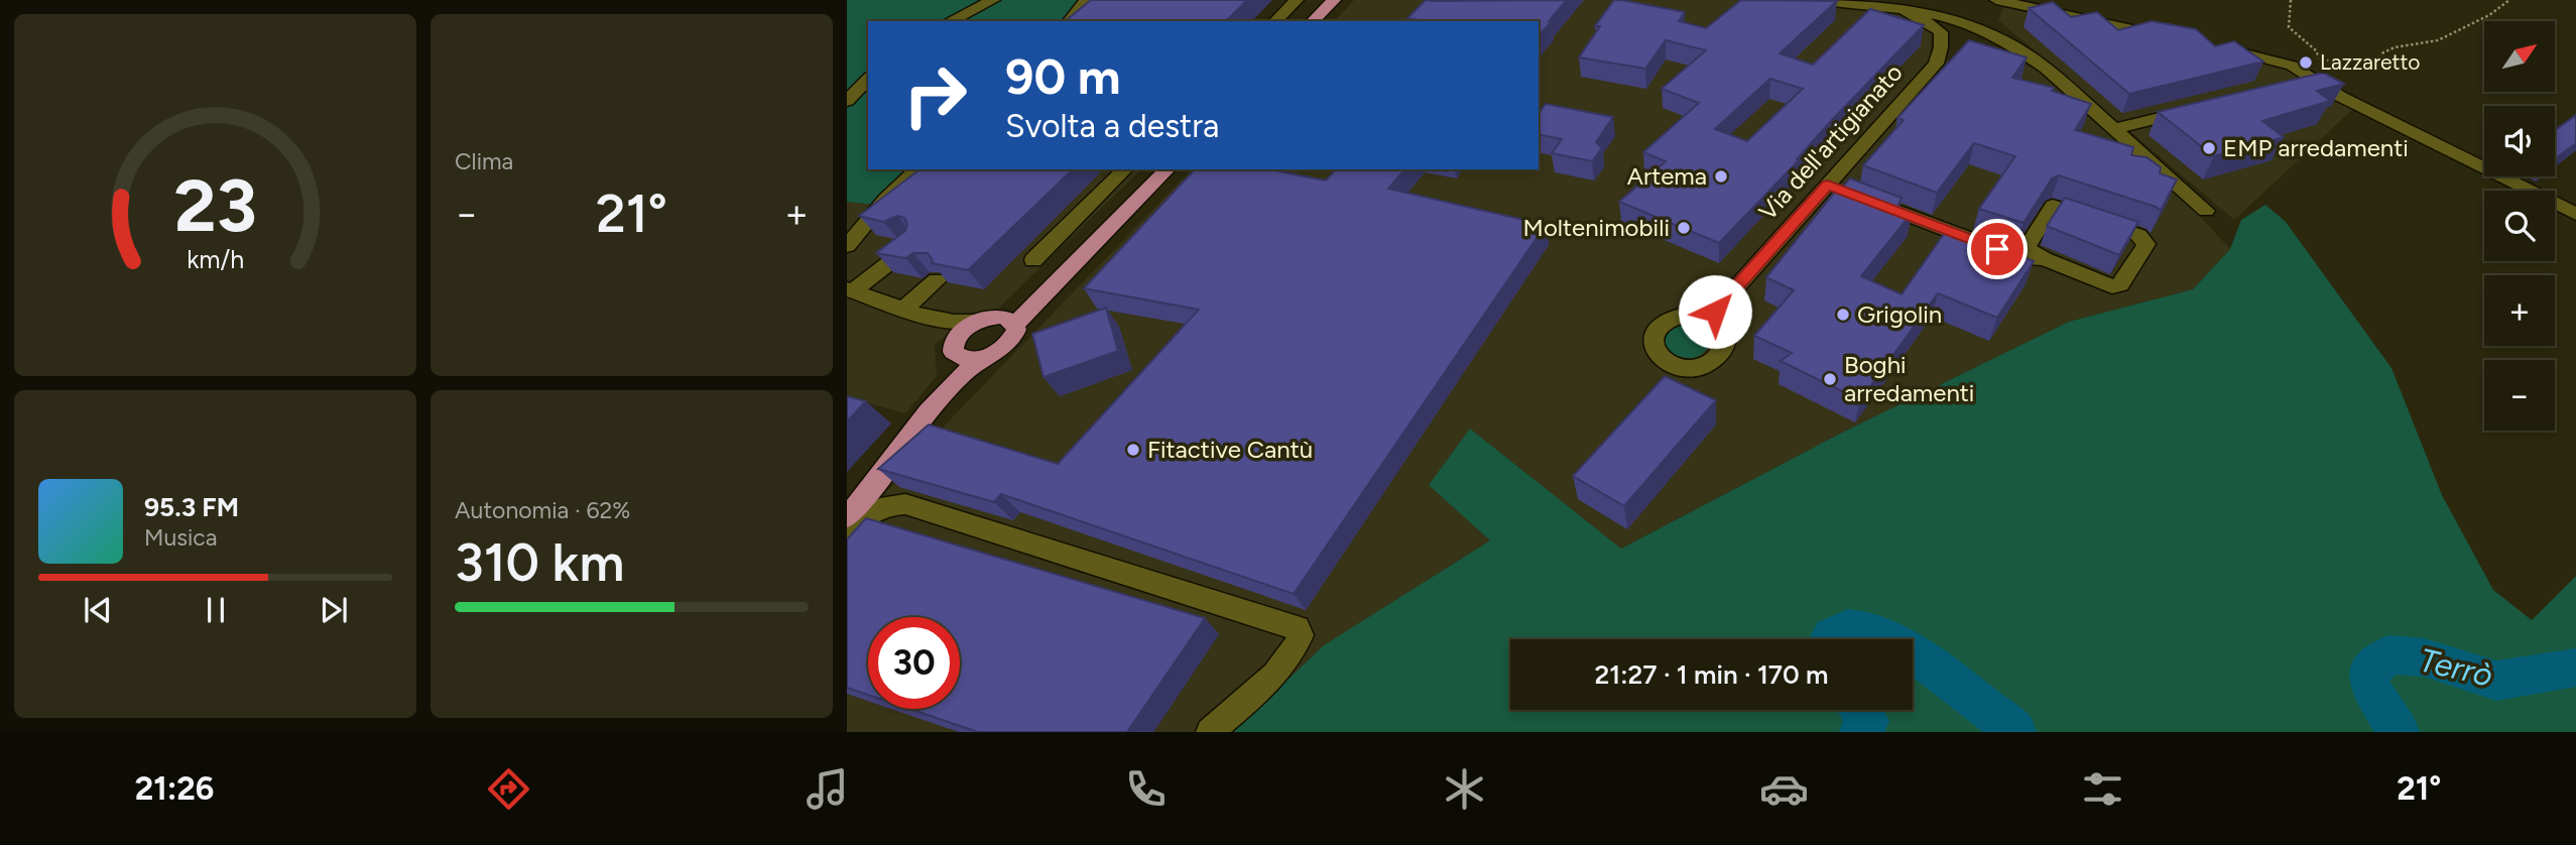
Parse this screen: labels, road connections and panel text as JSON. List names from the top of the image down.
{
  "streets": {
    "street": ["Via dell'artigianato"]
  },
  "water": ["Terrò"],
  "places": [
    "Lazzaretto",
    "EMP arredamenti",
    "Artema",
    "Moltenimobili",
    "Grigolin",
    "Boghi arredamenti",
    "Fitactive Cantù"
  ],
  "north": "top right",
  "page": {
    "tile": [
      "Clima",
      ["Autonomia · 62%", "310 km"]
    ],
    "map_buttons": ["+", "−"],
    "turn": ["90 m", "Svolta a destra"],
    "heat": ["−", "21°", "+"],
    "song": ["95.3 FM", "Musica"],
    "limit": "30",
    "trip": "21:27 · 1 min · 170 m",
    "tabs": ["21:26", "21°"],
    "gauge": ["23", "km/h"]
  }
}
